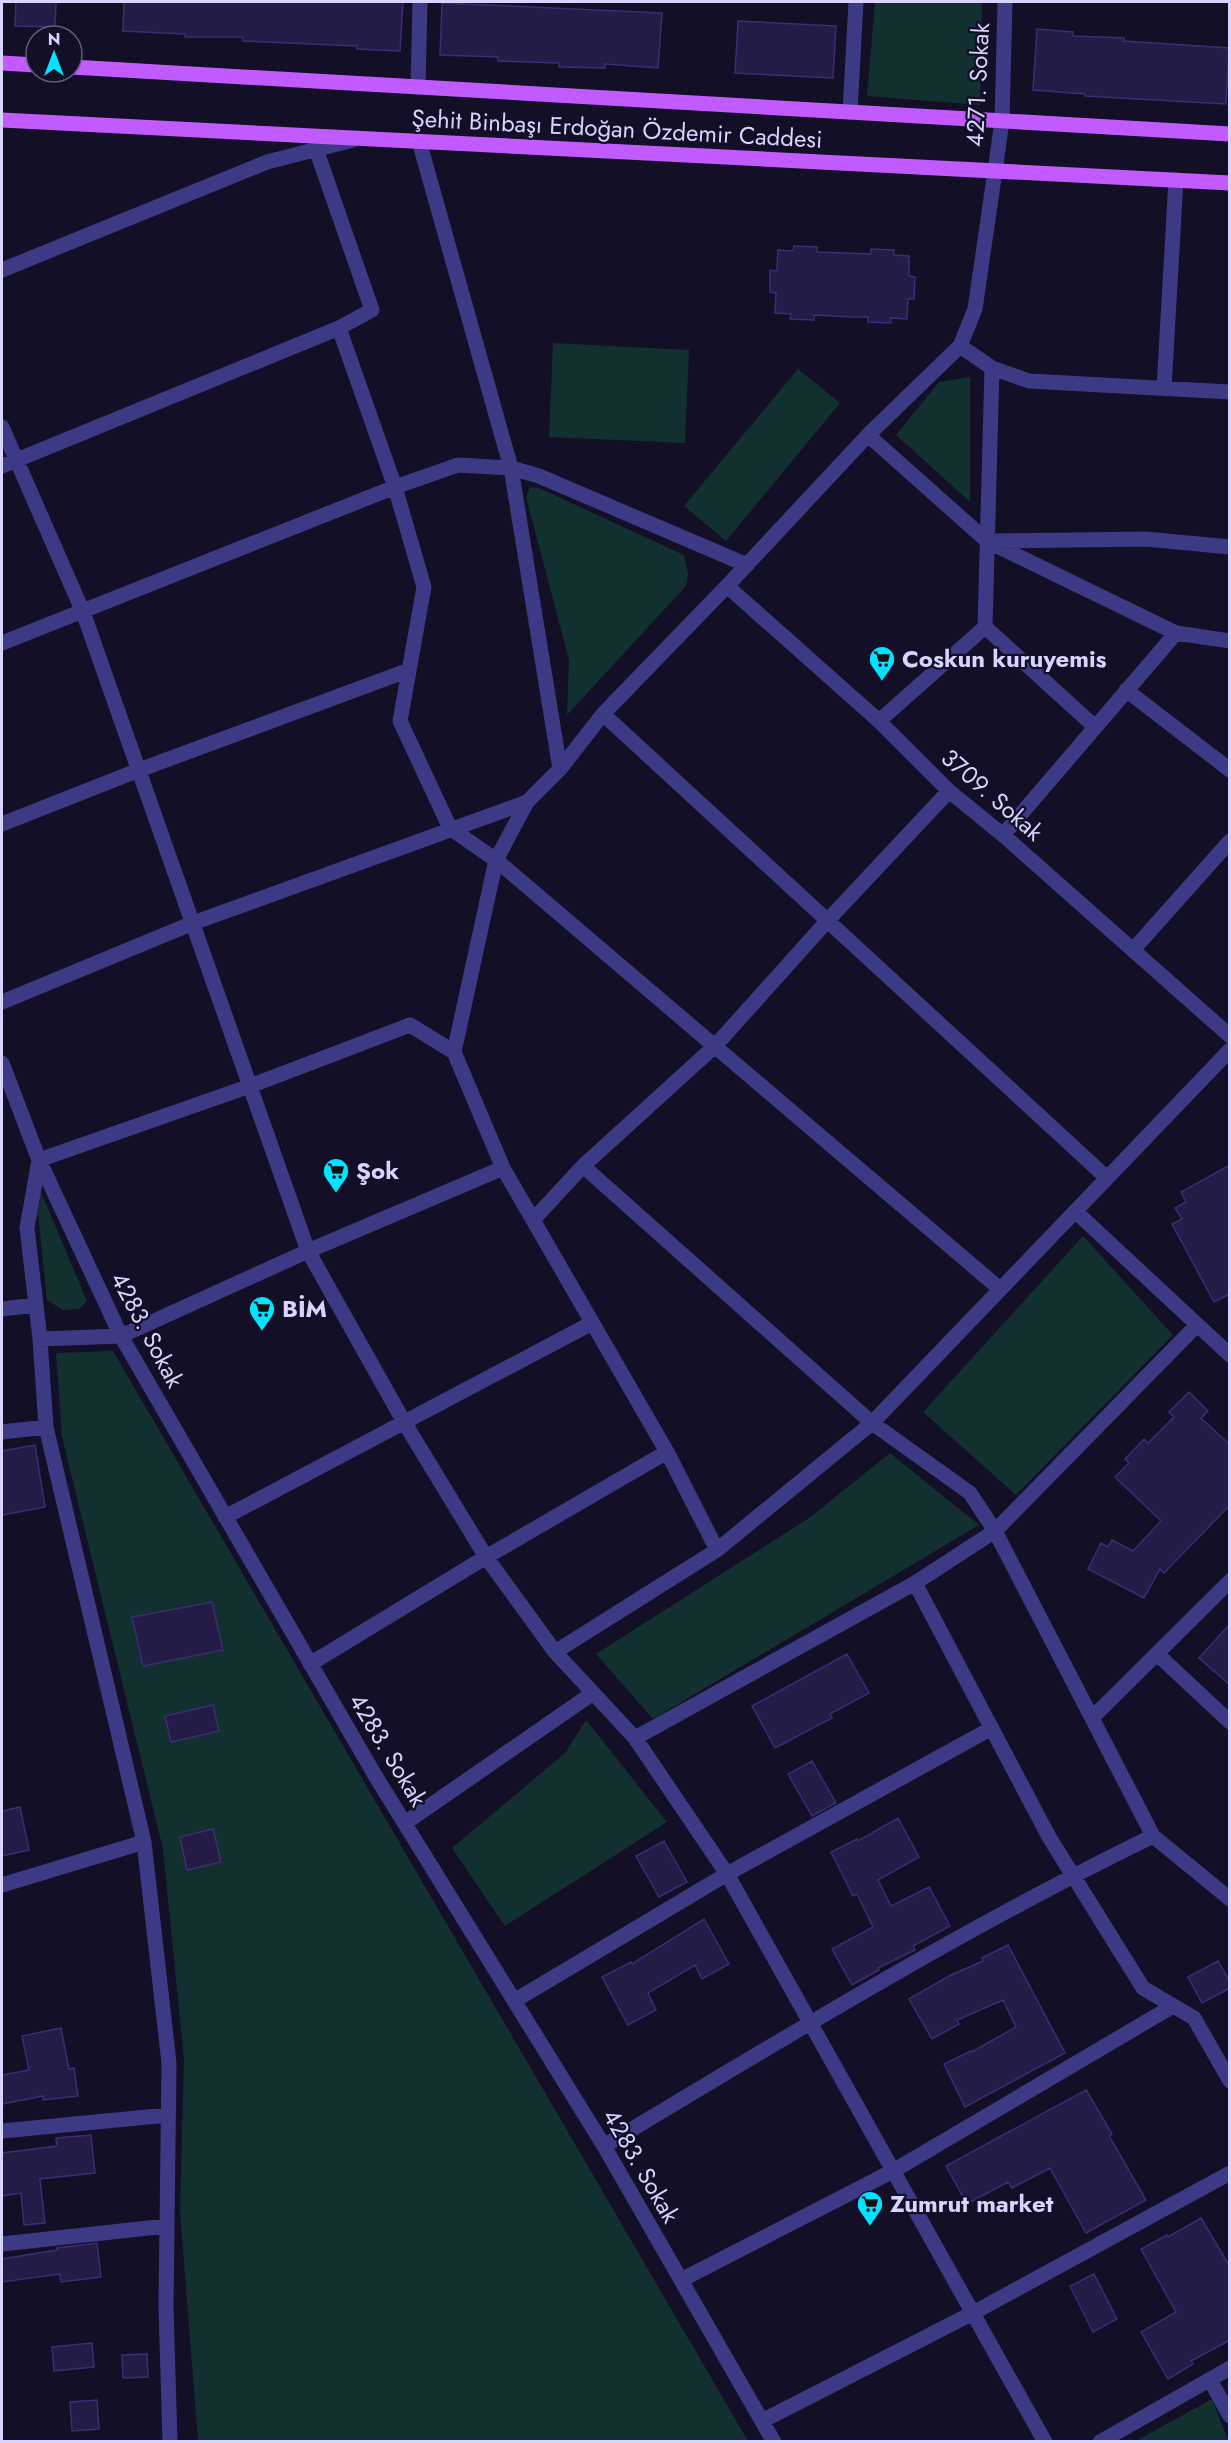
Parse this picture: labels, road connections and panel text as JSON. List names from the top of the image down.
{
  "streets": {
    "main road": ["Şehit Binbaşı Erdoğan Özdemir Caddesi"],
    "street": ["4271. Sokak", "3709. Sokak", "4283. Sokak"]
  },
  "crossings": [
    ["4271. Sokak", "Şehit Binbaşı Erdoğan Özdemir Caddesi"]
  ],
  "places": {
    "supermarket": [
      "Coskun kuruyemis",
      "Şok",
      "BİM",
      "Zumrut market"
    ]
  },
  "north": "top"
}
